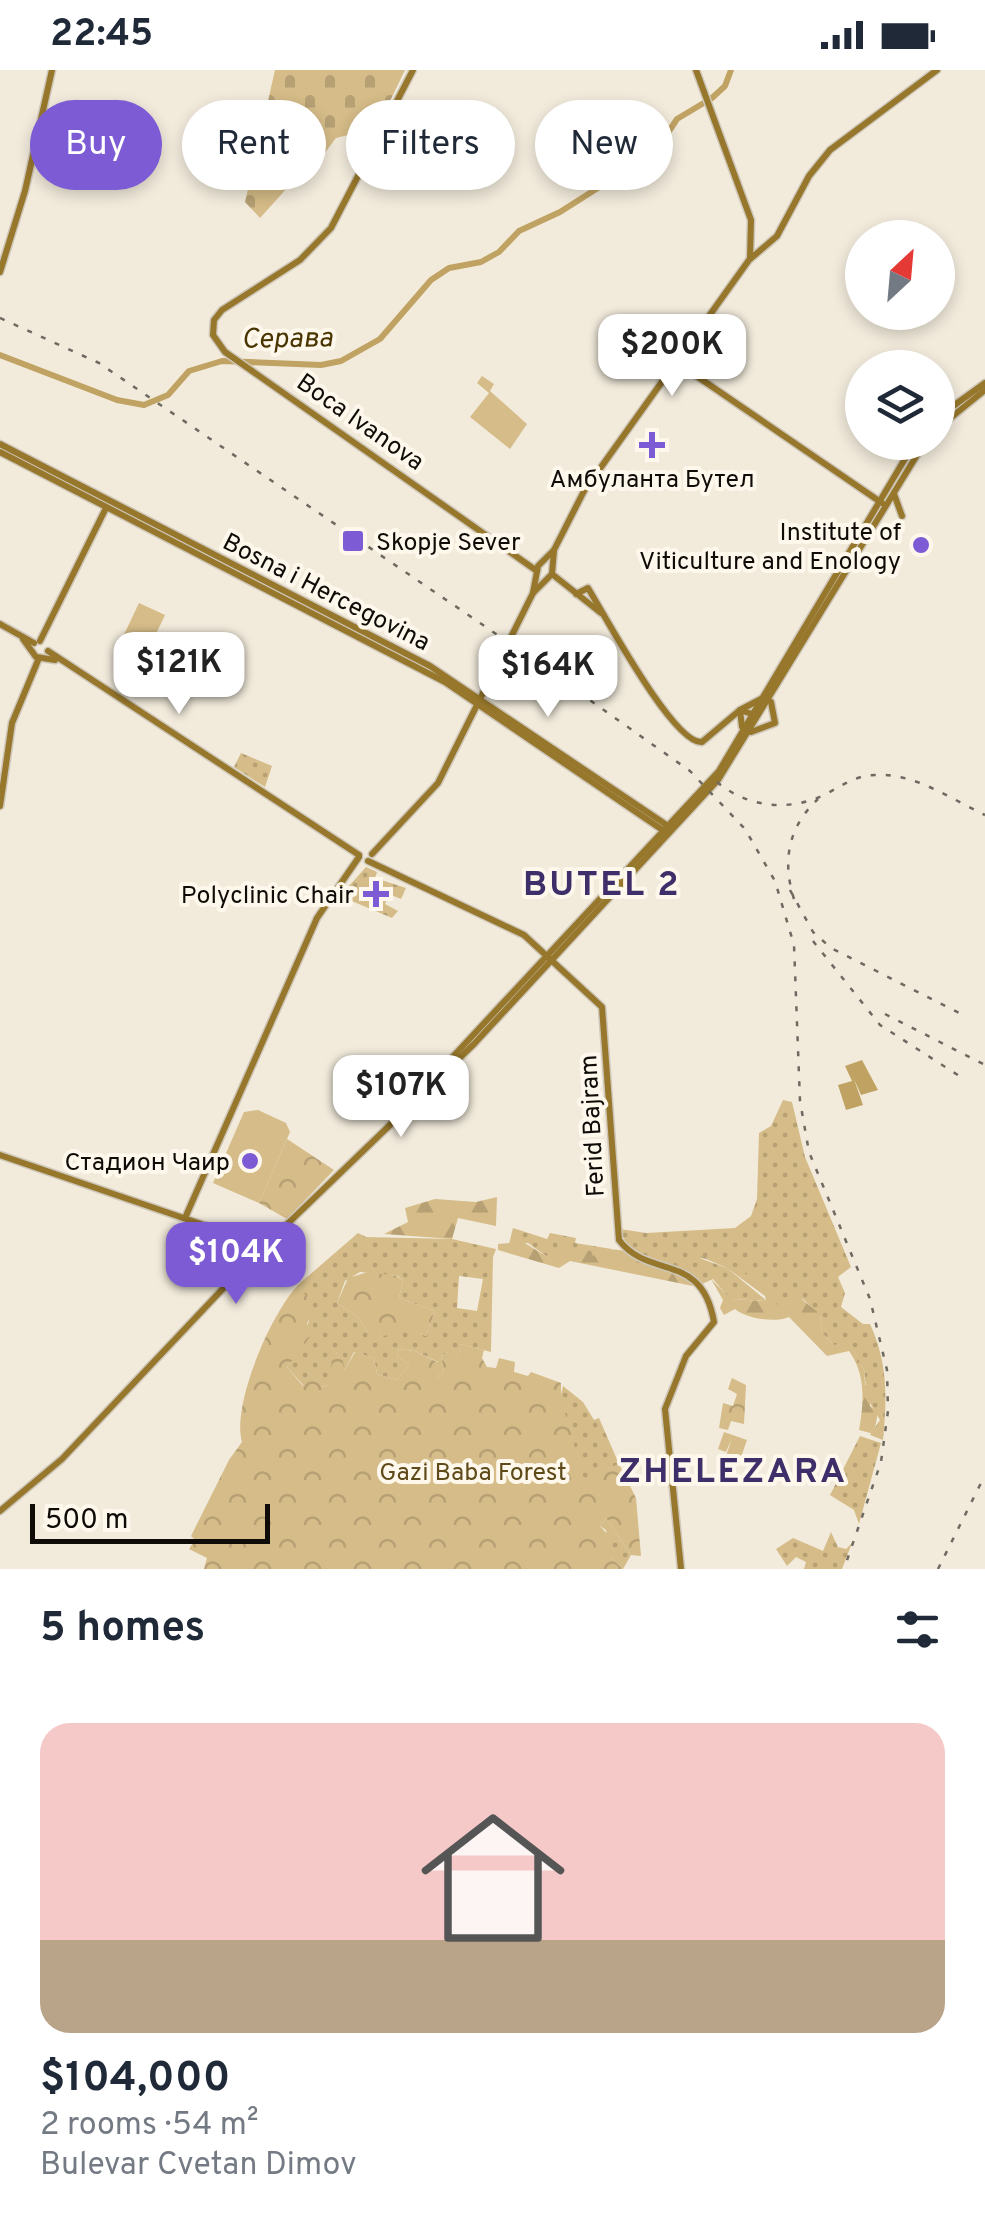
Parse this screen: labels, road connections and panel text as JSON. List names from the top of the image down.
{
  "streets": {
    "street": ["Boca Ivanova", "Bosna i Hercegovina", "Ferid Bajram"]
  },
  "districts": ["BUTEL 2", "ZHELEZARA"],
  "water": ["Серава"],
  "parks": ["Gazi Baba Forest"],
  "places": {
    "health": ["Амбуланта Бутел", "Polyclinic Chair"],
    "transit": ["Skopje Sever"],
    "other": ["Institute of Viticulture and Enology", "Стадион Чаир"]
  },
  "scale_bar": "500 m",
  "north": "top right",
  "page": {
    "status": "22:45",
    "chip": [
      "Buy",
      "Rent",
      "Filters",
      "New"
    ],
    "price": [
      "$200K",
      "$121K",
      "$164K",
      "$107K",
      "$104K"
    ],
    "scale": "500 m",
    "heading": "5 homes",
    "list": [
      {
        "name": "$104,000",
        "note": "2 rooms · 54 m² · Bulevar Cvetan Dimov"
      }
    ]
  }
}
